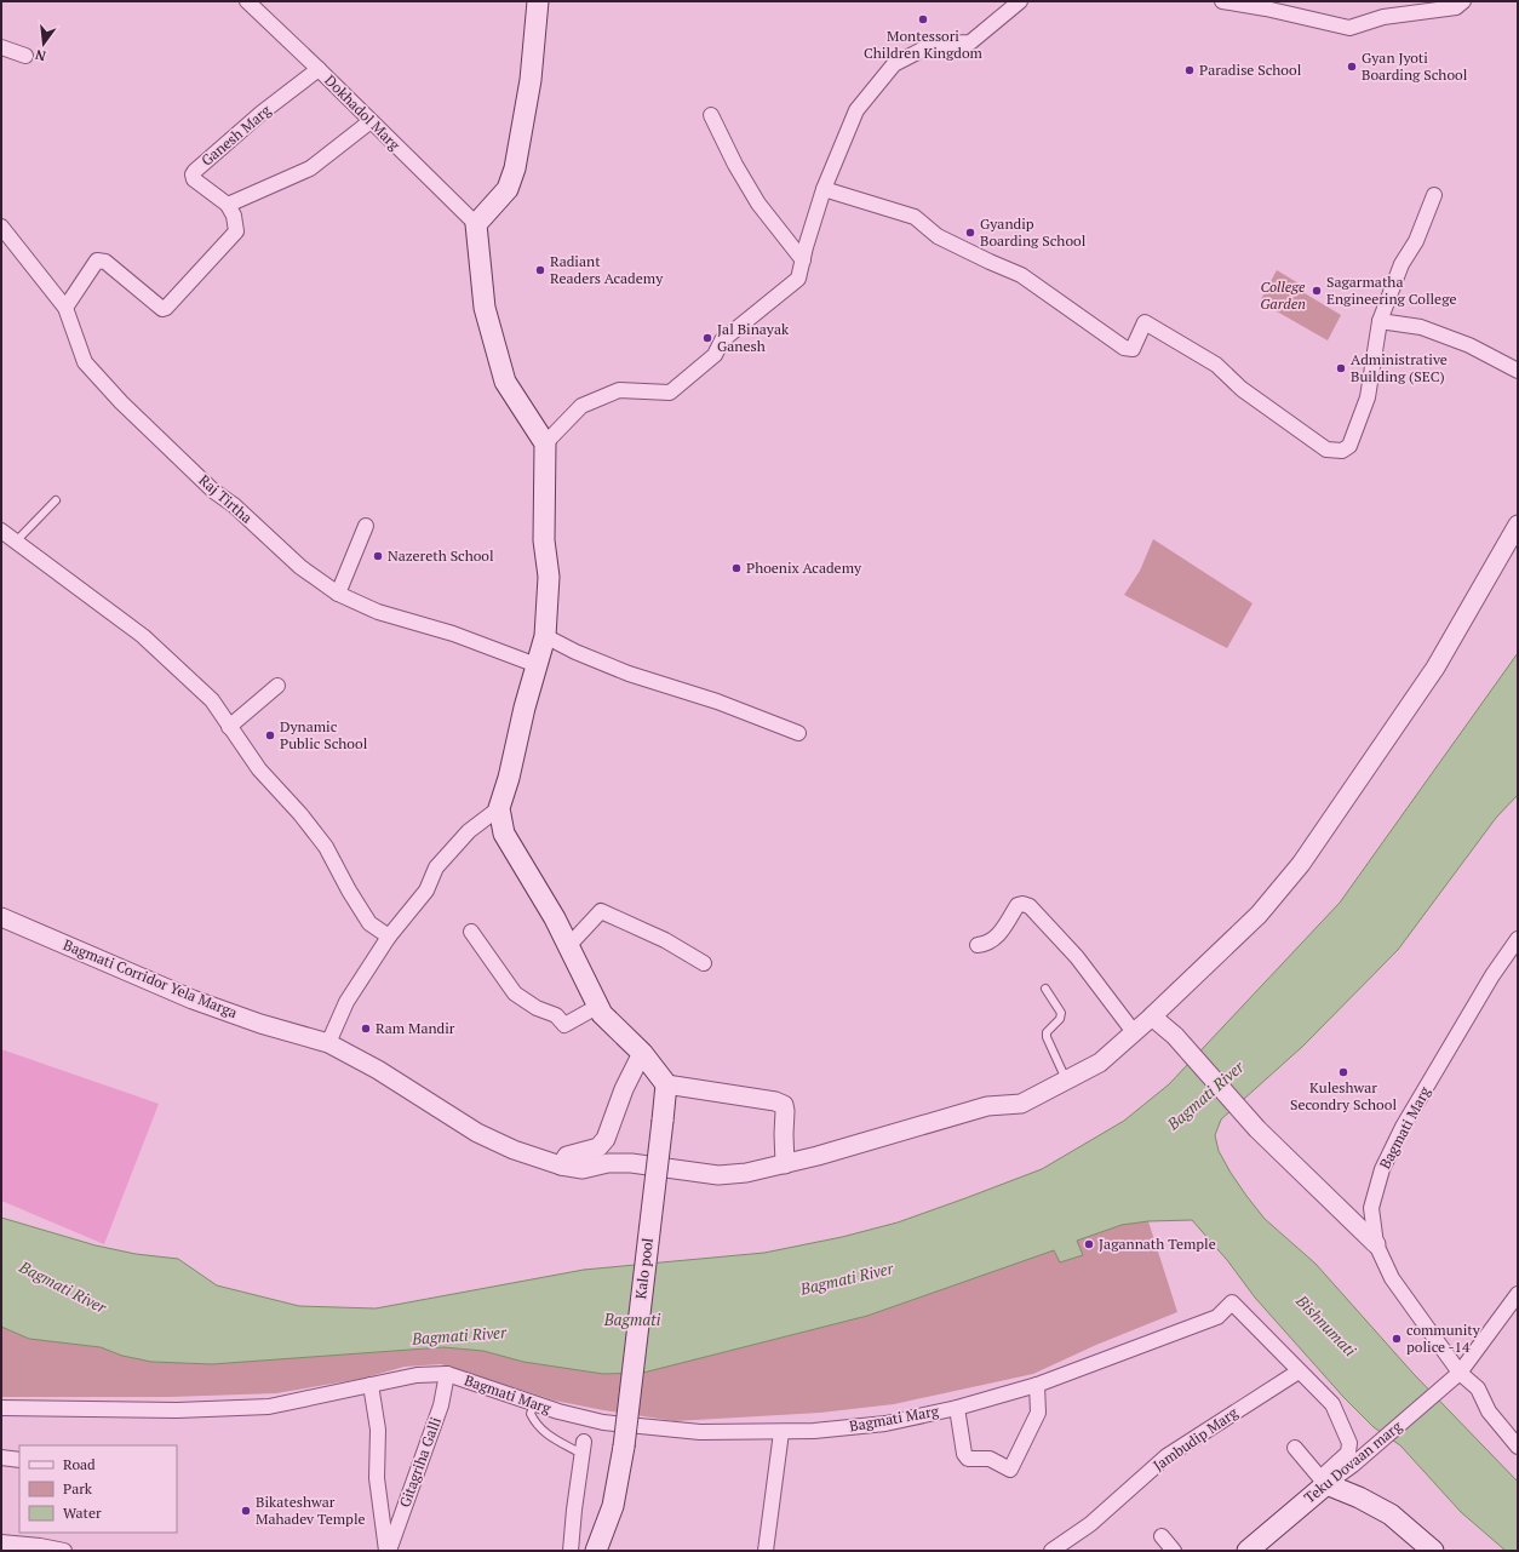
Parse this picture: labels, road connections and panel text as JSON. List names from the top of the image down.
{
  "streets": {
    "main road": ["Kalo pool", "Teku Dovaan marg"],
    "street": [
      "Dokhadol Marg",
      "Ganesh Marg",
      "Raj Tirtha",
      "Bagmati Corridor Yela Marga",
      "Bagmati Marg",
      "Jambudip Marg",
      "Gitagriha Galli"
    ]
  },
  "crossings": [
    ["Dokhadol Marg", "Ganesh Marg"],
    ["Bagmati Marg", "Jambudip Marg"],
    ["Bagmati Marg", "Gitagriha Galli"],
    ["Bagmati Marg", "Teku Dovaan marg"]
  ],
  "water": ["Bagmati River", "Bagmati", "Bishnumati"],
  "parks": ["College Garden"],
  "places": [
    "Montessori Children Kingdom",
    "Gyan Jyoti Boarding School",
    "Paradise School",
    "Gyandip Boarding School",
    "Radiant Readers Academy",
    "Sagarmatha Engineering College",
    "Jal Binayak Ganesh",
    "Administrative Building (SEC)",
    "Nazereth School",
    "Phoenix Academy",
    "Dynamic Public School",
    "Ram Mandir",
    "Kuleshwar Secondry School",
    "Jagannath Temple",
    "community police -14",
    "Bikateshwar Mahadev Temple"
  ],
  "legend": ["Road", "Park", "Water"],
  "north": "bottom"
}
